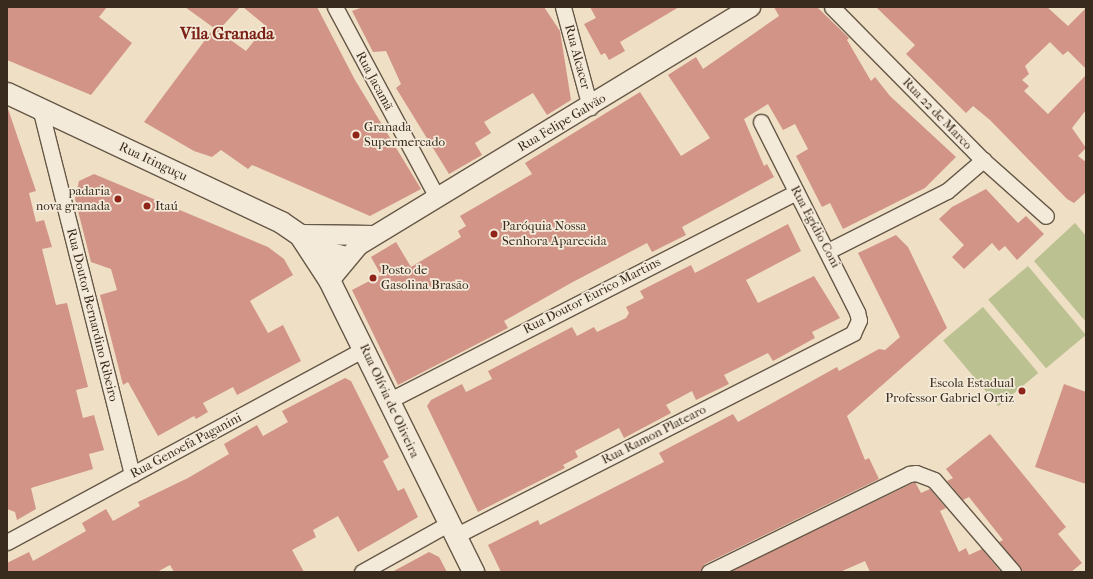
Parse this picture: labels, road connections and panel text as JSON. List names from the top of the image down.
{
  "streets": {
    "main road": ["Rua Itinguçu", "Rua Olívia de Oliveira"],
    "street": [
      "Rua Alcacer",
      "Rua Jacamã",
      "Rua 22 de Marco",
      "Rua Felipe Galvão",
      "Rua Egídio Coni",
      "Rua Doutor Eurico Martins",
      "Rua Doutor Bernardino Ribeiro",
      "Rua Ramon Platearo",
      "Rua Genoefa Paganini"
    ]
  },
  "crossings": [
    ["Rua Alcacer", "Rua Felipe Galvão"],
    ["Rua Jacamã", "Rua Felipe Galvão"],
    ["Rua Felipe Galvão", "Rua Itinguçu"],
    ["Rua Felipe Galvão", "Rua Olívia de Oliveira"],
    ["Rua Itinguçu", "Rua Doutor Bernardino Ribeiro"],
    ["Rua Itinguçu", "Rua Olívia de Oliveira"],
    ["Rua Egídio Coni", "Rua Doutor Eurico Martins"],
    ["Rua Egídio Coni", "Rua Ramon Platearo"],
    ["Rua Doutor Eurico Martins", "Rua Olívia de Oliveira"],
    ["Rua Doutor Bernardino Ribeiro", "Rua Genoefa Paganini"],
    ["Rua Olívia de Oliveira", "Rua Ramon Platearo"],
    ["Rua Olívia de Oliveira", "Rua Genoefa Paganini"]
  ],
  "districts": ["Vila Granada"],
  "places": [
    "Granada Supermercado",
    "padaria nova granada",
    "Itaú",
    "Paróquia Nossa Senhora Aparecida",
    "Posto de Gasolina Brasão",
    "Escola Estadual Professor Gabriel Ortiz"
  ]
}
